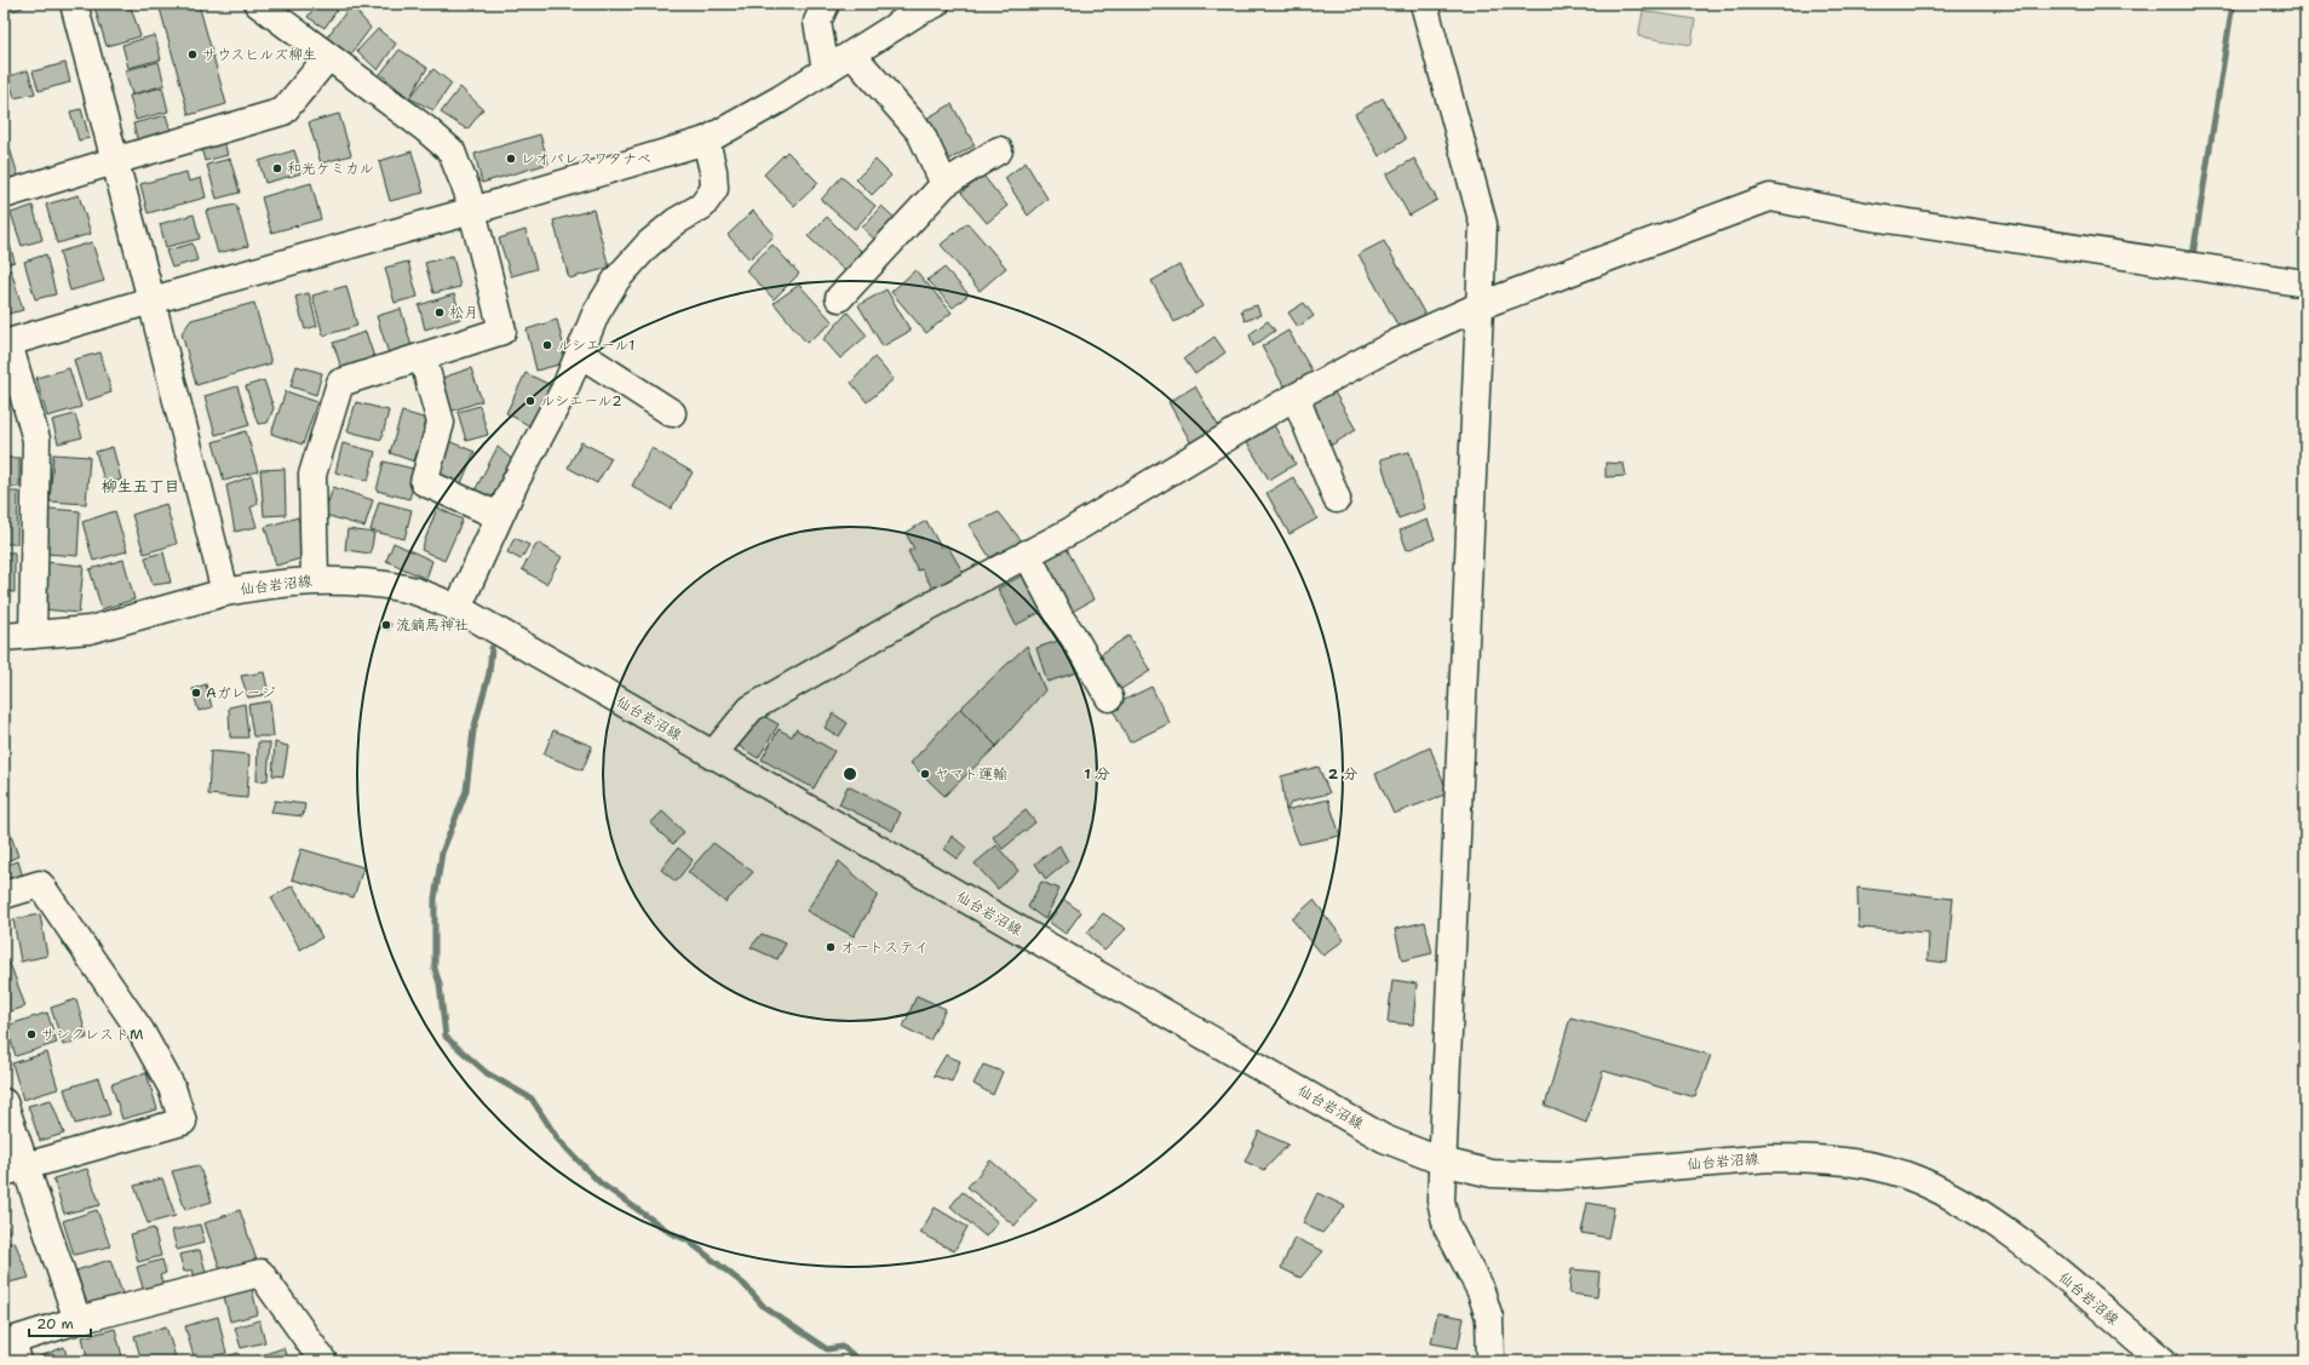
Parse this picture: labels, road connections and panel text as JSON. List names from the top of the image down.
{
  "streets": {
    "street": ["仙台岩沼線"]
  },
  "districts": ["柳生五丁目"],
  "places": [
    "サウスヒルズ柳生",
    "レオパレスワタナベ",
    "和光ケミカル",
    "松月",
    "ルシエール1",
    "ルシエール2",
    "流鏑馬神社",
    "Aガレージ",
    "ヤマト運輸",
    "オートステイ",
    "サンクレストM"
  ],
  "scale_bar": "20 m",
  "rings": ["1 分", "2 分"]
}
